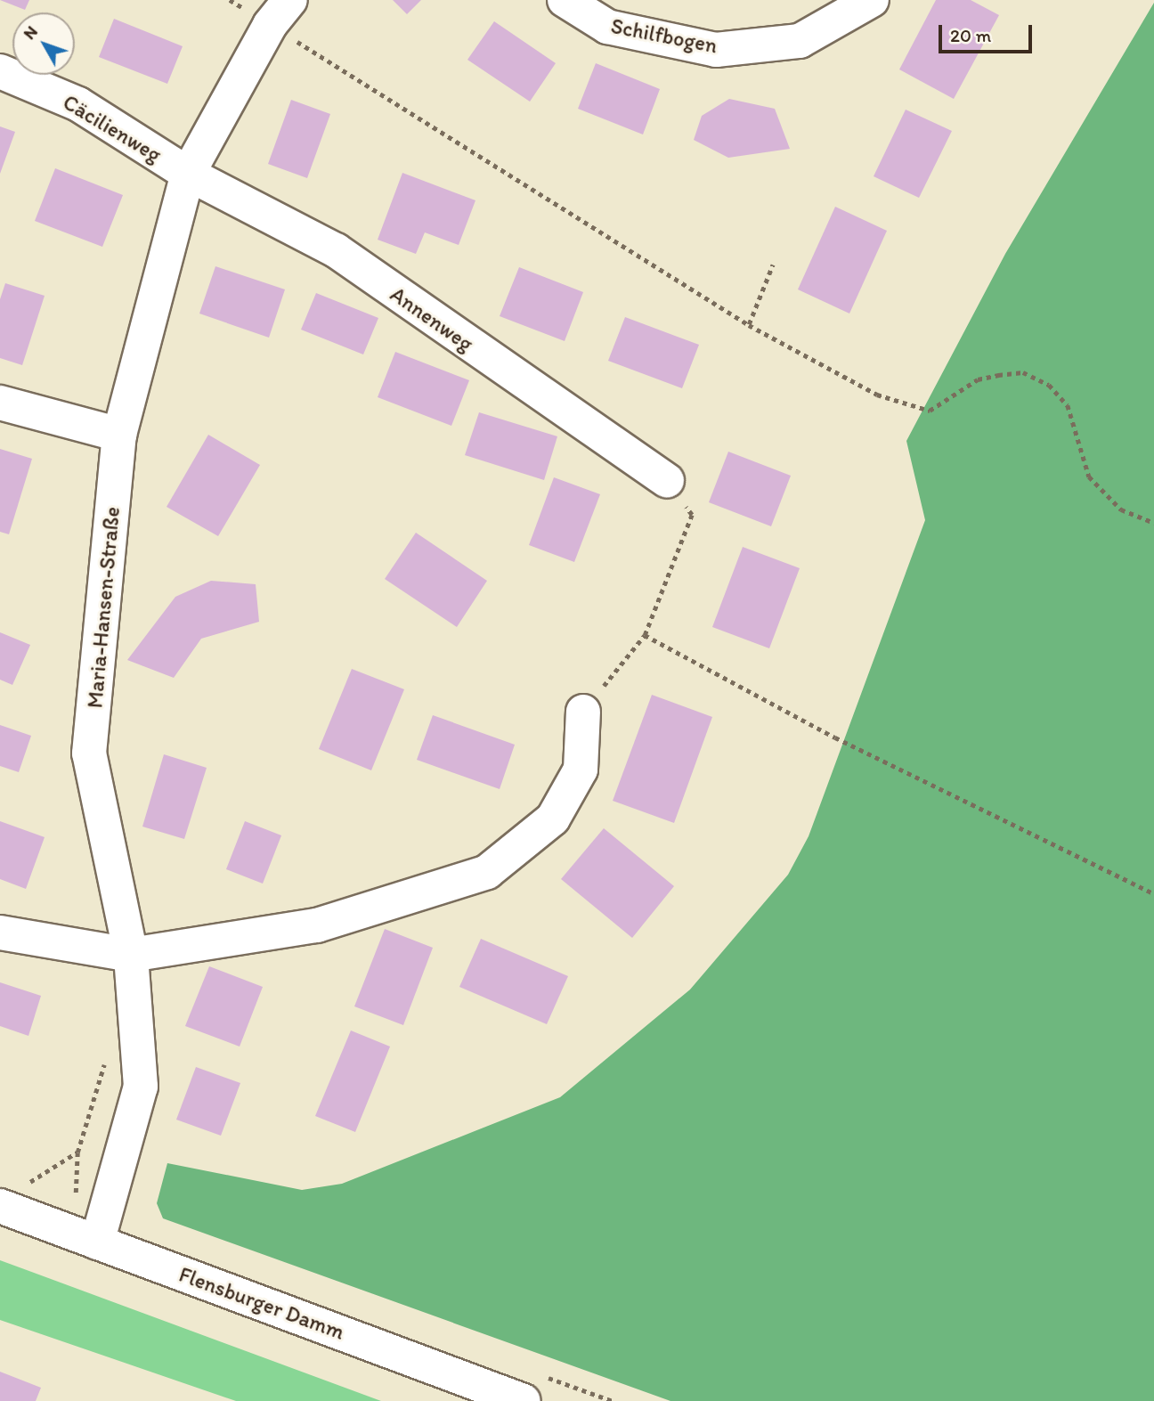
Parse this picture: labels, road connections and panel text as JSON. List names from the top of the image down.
{
  "streets": {
    "street": [
      "Schilfbogen",
      "Cäcilienweg",
      "Annenweg",
      "Maria-Hansen-Straße",
      "Flensburger Damm"
    ]
  },
  "crossings": [
    ["Cäcilienweg", "Annenweg"],
    ["Cäcilienweg", "Maria-Hansen-Straße"],
    ["Annenweg", "Maria-Hansen-Straße"],
    ["Maria-Hansen-Straße", "Flensburger Damm"]
  ],
  "scale_bar": "20 m",
  "north": "top left"
}
